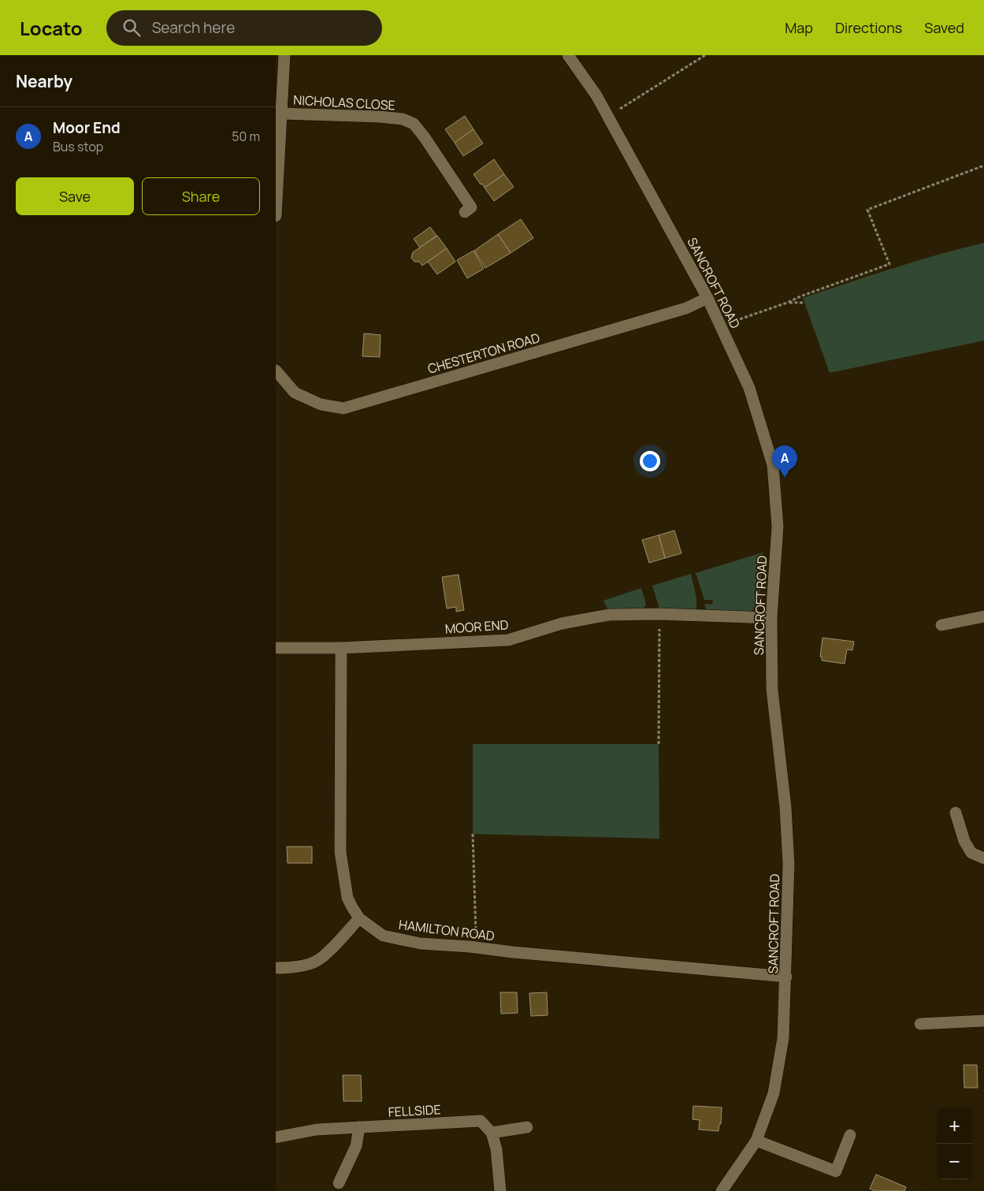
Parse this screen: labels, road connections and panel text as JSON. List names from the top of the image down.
{
  "streets": {
    "street": [
      "NICHOLAS CLOSE",
      "SANCROFT ROAD",
      "CHESTERTON ROAD",
      "MOOR END",
      "HAMILTON ROAD",
      "FELLSIDE"
    ]
  },
  "crossings": [
    ["SANCROFT ROAD", "CHESTERTON ROAD"],
    ["SANCROFT ROAD", "MOOR END"],
    ["SANCROFT ROAD", "HAMILTON ROAD"],
    ["MOOR END", "HAMILTON ROAD"]
  ],
  "page": {
    "header": "Locato",
    "search": "Search here",
    "nav": ["Map", "Directions", "Saved"],
    "heading": "Nearby",
    "list": [
      {
        "mark": "A",
        "name": "Moor End",
        "note": "Bus stop",
        "value": "50 m"
      }
    ],
    "buttons": ["Save", "Share"],
    "pins": "A",
    "map_buttons": ["+", "−"]
  }
}
